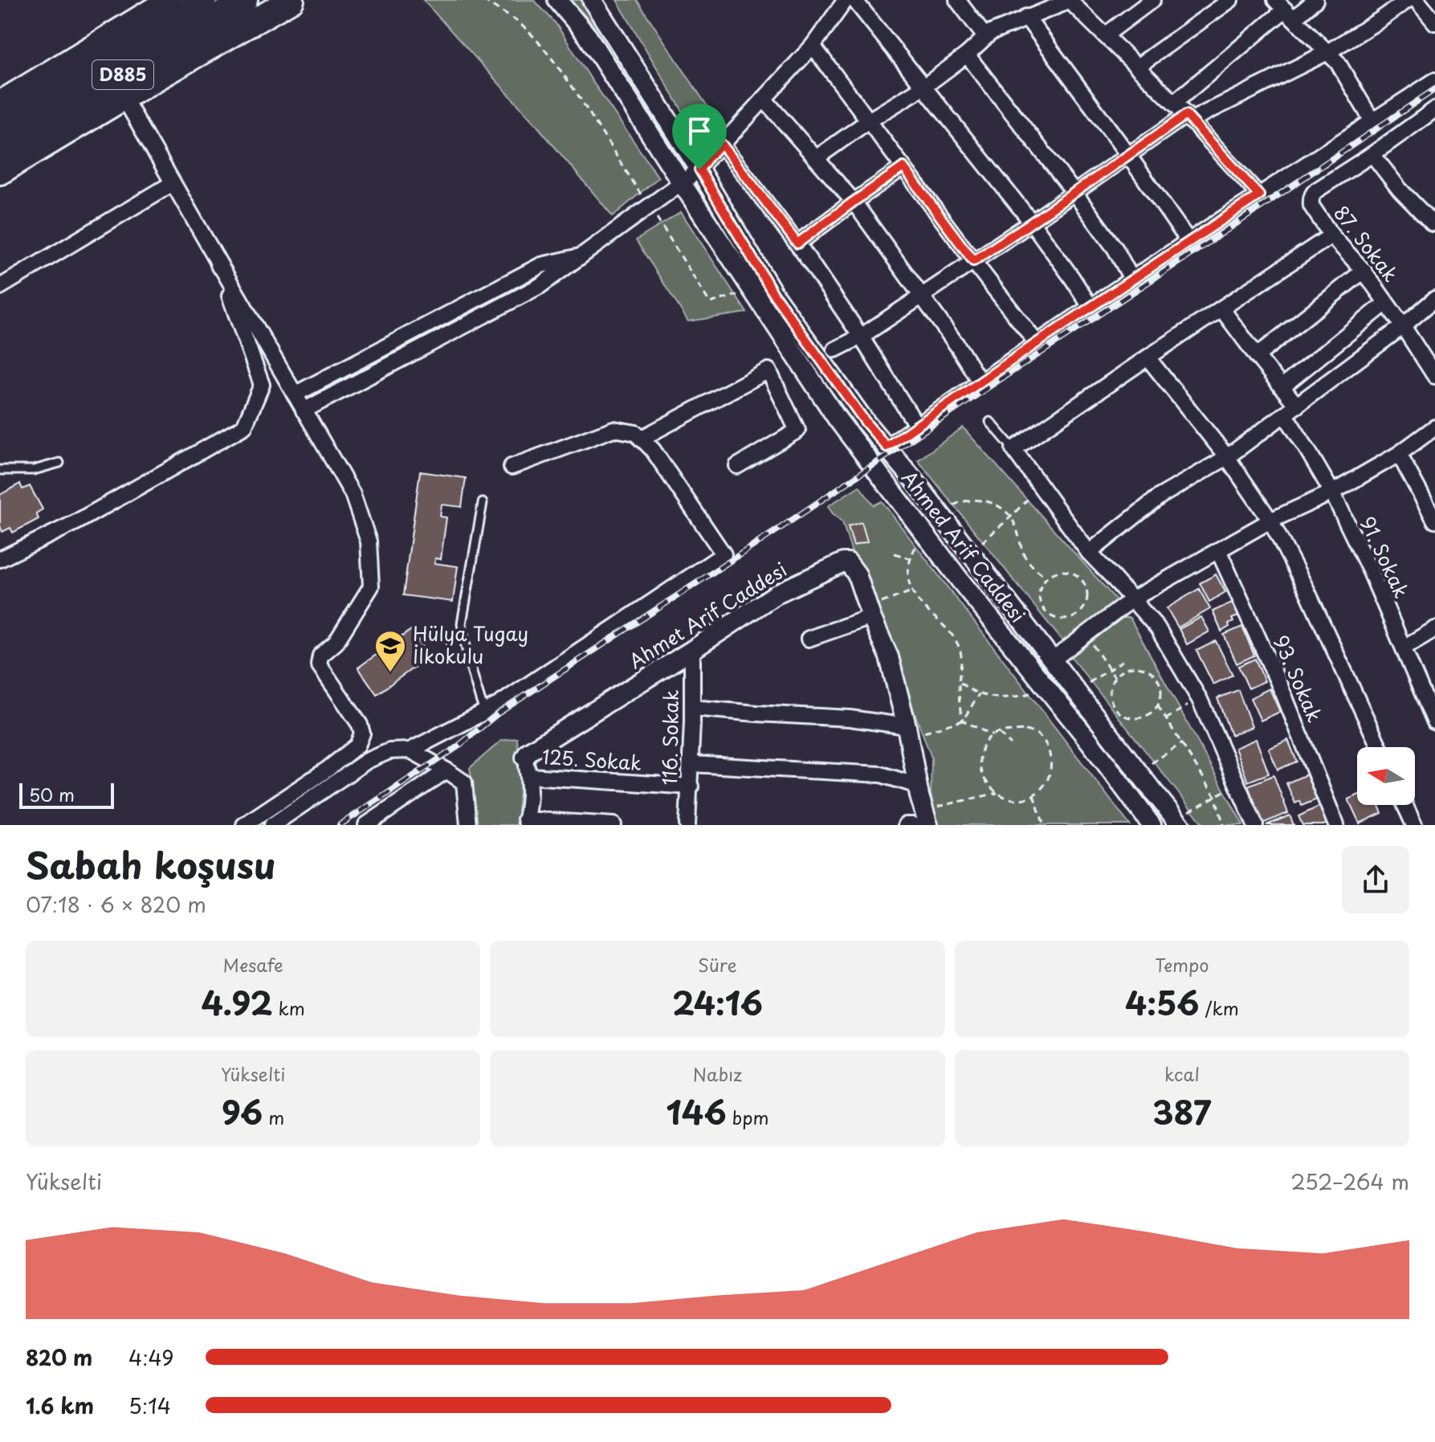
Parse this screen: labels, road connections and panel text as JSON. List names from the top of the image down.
{
  "streets": {
    "highway": ["D885"],
    "street": [
      "87. Sokak",
      "Ahmed Arif Caddesi",
      "91. Sokak",
      "Ahmet Arif Caddesi",
      "93. Sokak",
      "116. Sokak",
      "125. Sokak"
    ]
  },
  "crossings": [
    ["Ahmet Arif Caddesi", "116. Sokak"],
    ["116. Sokak", "125. Sokak"]
  ],
  "places": {
    "school or university": ["Hülya Tugay İlkokulu"]
  },
  "scale_bar": "50 m",
  "north": "left",
  "page": {
    "scale": "50 m",
    "heading": ["Sabah koşusu", "07:18 · 6 × 820 m"],
    "stats": [
      ["Mesafe", "4.92 km"],
      ["Süre", "24:16"],
      ["Tempo", "4:56 /km"],
      ["Yükselti", "96 m"],
      ["Nabız", "146 bpm"],
      ["kcal", "387"]
    ],
    "chart": ["Yükselti", "252–264 m"],
    "list": [
      {
        "name": "820 m",
        "note": "4:49"
      },
      {
        "name": "1.6 km",
        "note": "5:14"
      }
    ]
  }
}
